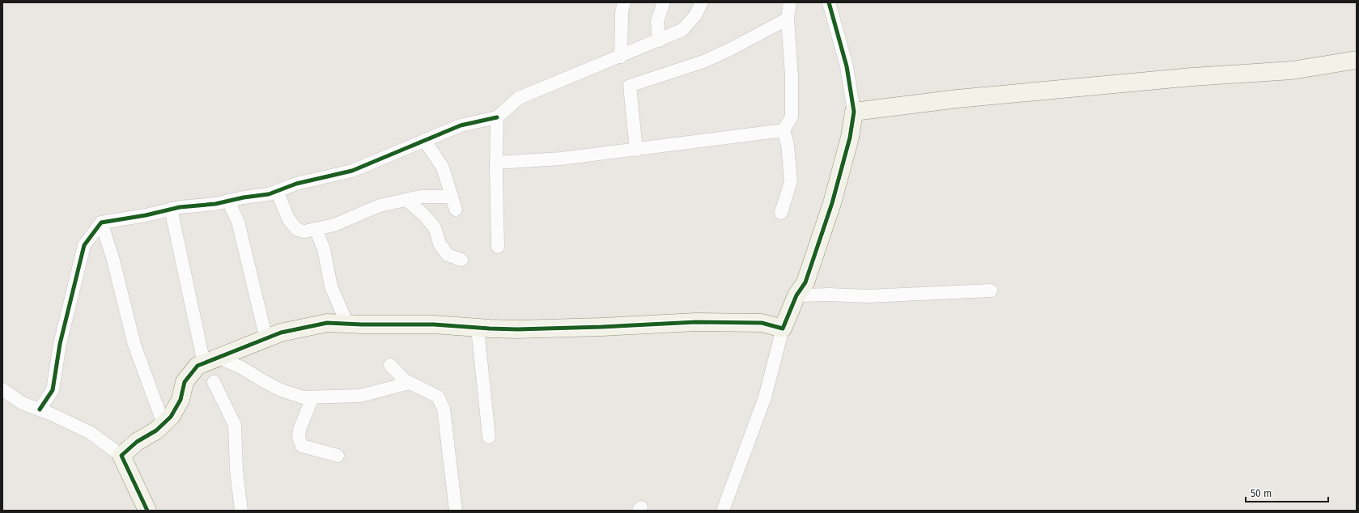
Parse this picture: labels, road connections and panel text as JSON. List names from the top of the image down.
{
  "scale_bar": "50 m"
}
